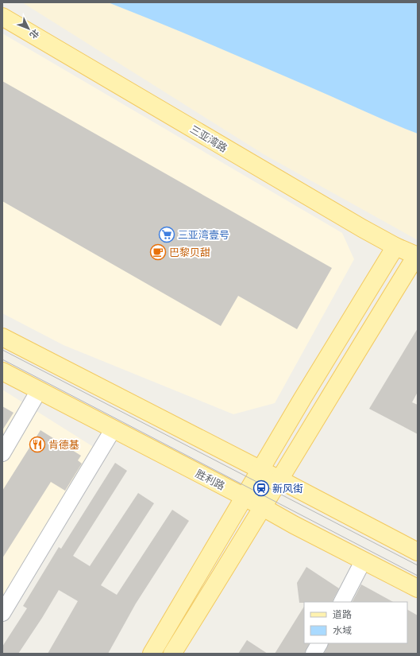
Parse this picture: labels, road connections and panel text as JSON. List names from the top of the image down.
{
  "streets": {
    "main road": ["三亚湾路", "胜利路"]
  },
  "places": {
    "supermarket": ["三亚湾壹号"],
    "cafe": ["巴黎贝甜"],
    "restaurant": ["肯德基"],
    "station": ["新风街"]
  },
  "legend": ["道路", "水域"],
  "north": "bottom right"
}
